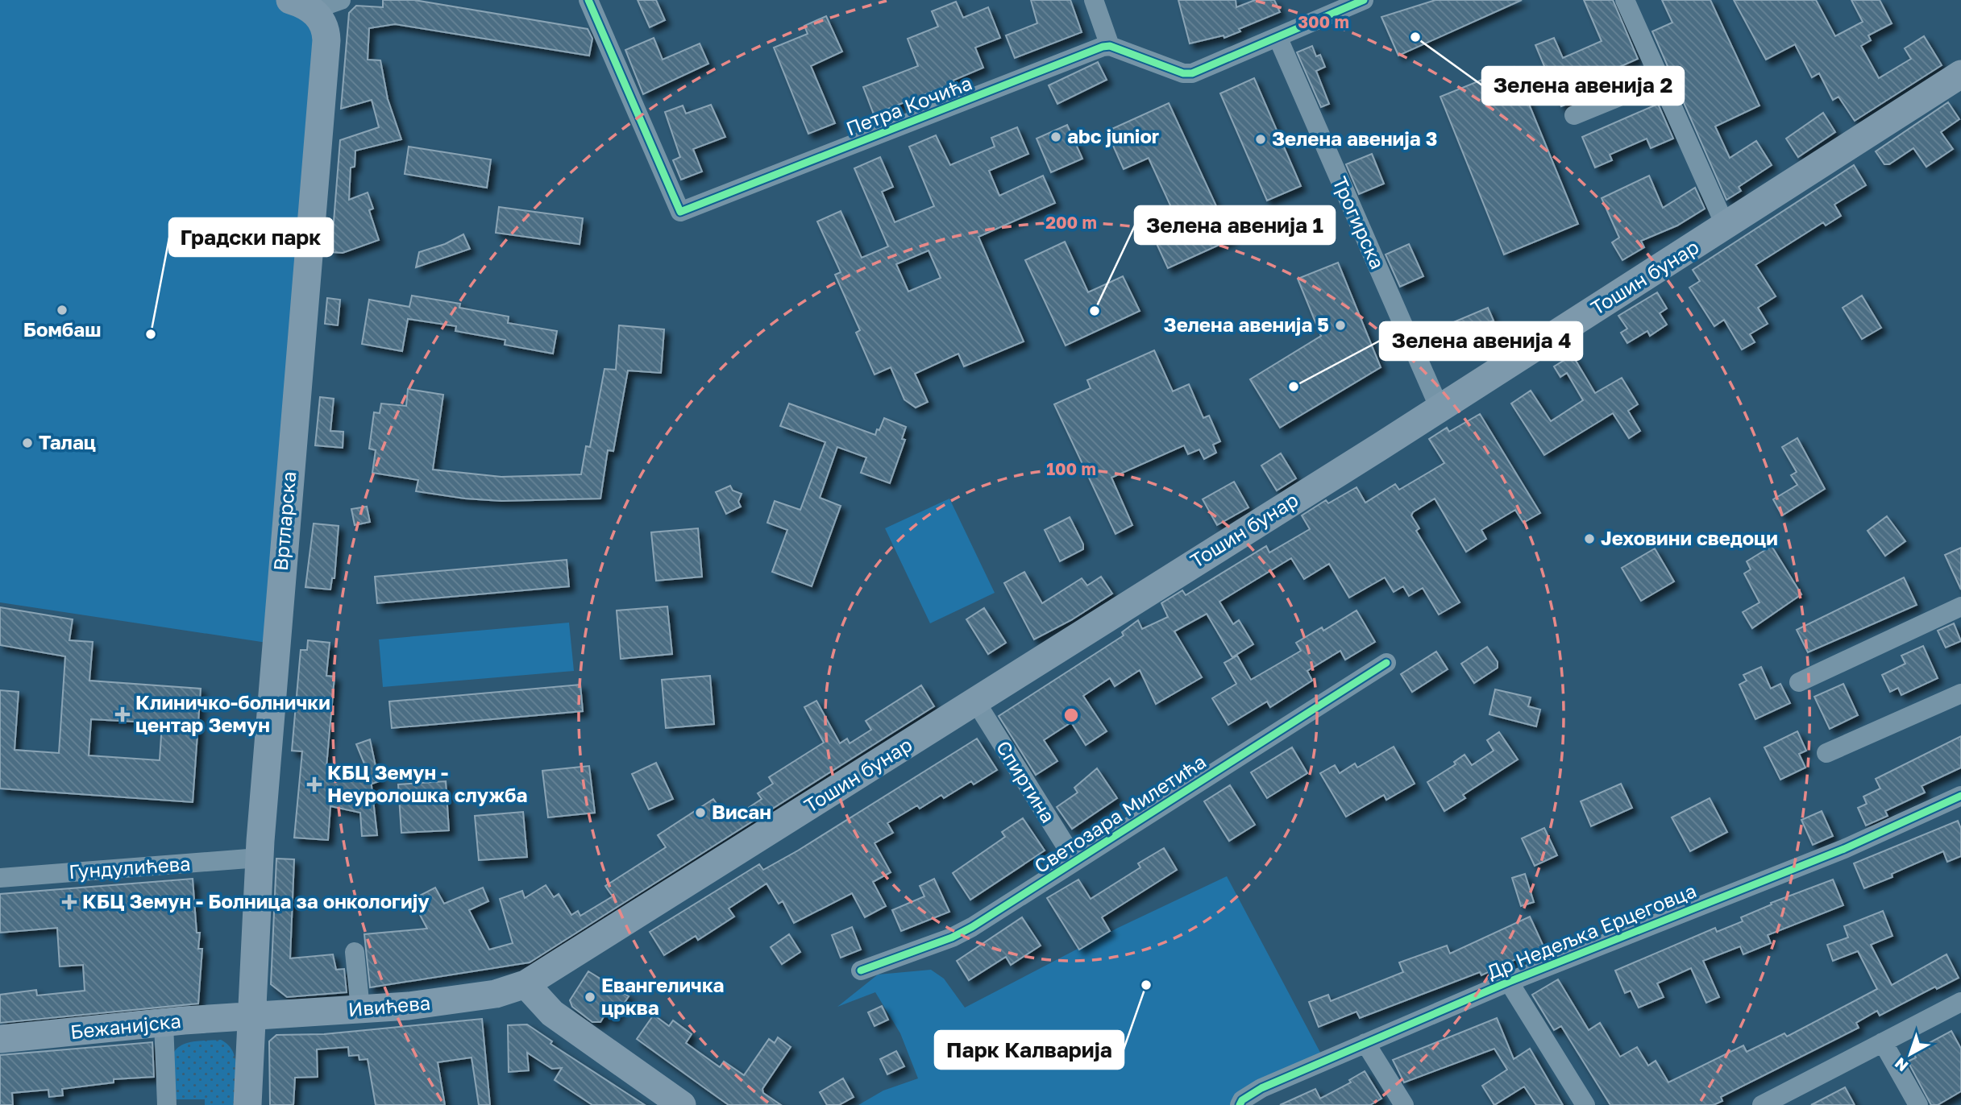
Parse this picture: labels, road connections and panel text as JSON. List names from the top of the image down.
{
  "streets": {
    "main road": [
      "Тошин бунар",
      "Вртларска",
      "Ивићева",
      "Бежанијска"
    ],
    "street": [
      "Петра Кочића",
      "Трогирска",
      "Спиртина",
      "Светозара Милетића",
      "Гундулићева",
      "Др Недељка Ерцеговца"
    ]
  },
  "crossings": [
    ["Трогирска", "Тошин бунар"],
    ["Тошин бунар", "Спиртина"],
    ["Тошин бунар", "Ивићева"],
    ["Вртларска", "Гундулићева"],
    ["Вртларска", "Ивићева"],
    ["Вртларска", "Бежанијска"],
    ["Спиртина", "Светозара Милетића"],
    ["Ивићева", "Бежанијска"]
  ],
  "places": {
    "other": [
      "Зелена авенија 2",
      "abc junior",
      "Зелена авенија 3",
      "Бомбаш",
      "Зелена авенија 1",
      "Зелена авенија 5",
      "Градски парк",
      "Зелена авенија 4",
      "Талац",
      "Јеховини сведоци",
      "Висан",
      "Парк Калварија",
      "Евангеличка црква"
    ],
    "health": ["Клиничко-болнички центар Земун", "КБЦ Земун - Неуролошка служба", "КБЦ Земун - Болница за онкологију"]
  },
  "north": "bottom left",
  "rings": ["300 m", "200 m", "100 m"]
}
